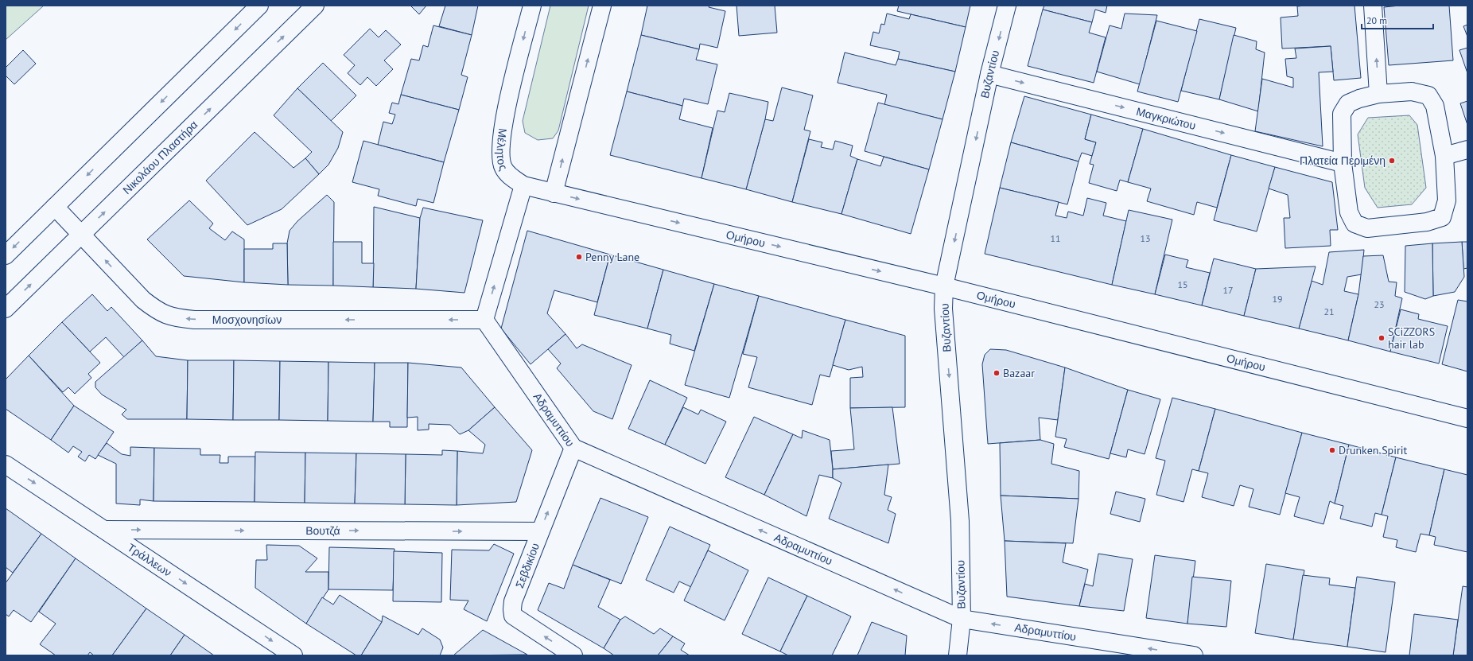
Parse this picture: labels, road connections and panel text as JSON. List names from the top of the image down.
{
  "streets": {
    "street": [
      "Βυζαντίου",
      "Μαγκριώτου",
      "Μέλητος",
      "Νικολάου Πλαστήρα",
      "Ομήρου",
      "Μοσχονησίων",
      "Αδραμυττίου",
      "Βουτζά",
      "Τράλλεων",
      "Σεβδικίου"
    ]
  },
  "crossings": [
    ["Βυζαντίου", "Μαγκριώτου"],
    ["Βυζαντίου", "Ομήρου"],
    ["Βυζαντίου", "Αδραμυττίου"],
    ["Μέλητος", "Ομήρου"],
    ["Νικολάου Πλαστήρα", "Μοσχονησίων"],
    ["Μοσχονησίων", "Αδραμυττίου"],
    ["Αδραμυττίου", "Σεβδικίου"],
    ["Βουτζά", "Τράλλεων"],
    ["Βουτζά", "Σεβδικίου"]
  ],
  "one_way": [
    "Βυζαντίου",
    "Μαγκριώτου",
    "Ομήρου",
    "Μοσχονησίων",
    "Αδραμυττίου",
    "Βουτζά",
    "Τράλλεων",
    "Σεβδικίου"
  ],
  "places": [
    "Πλατεία Περιμένη",
    "Penny Lane",
    "SCiZZORS hair lab",
    "Bazaar",
    "Drunken Spirit"
  ],
  "house_numbers": [
    "11",
    "13",
    "15",
    "17",
    "19",
    "23",
    "21"
  ],
  "scale_bar": "20 m"
}
